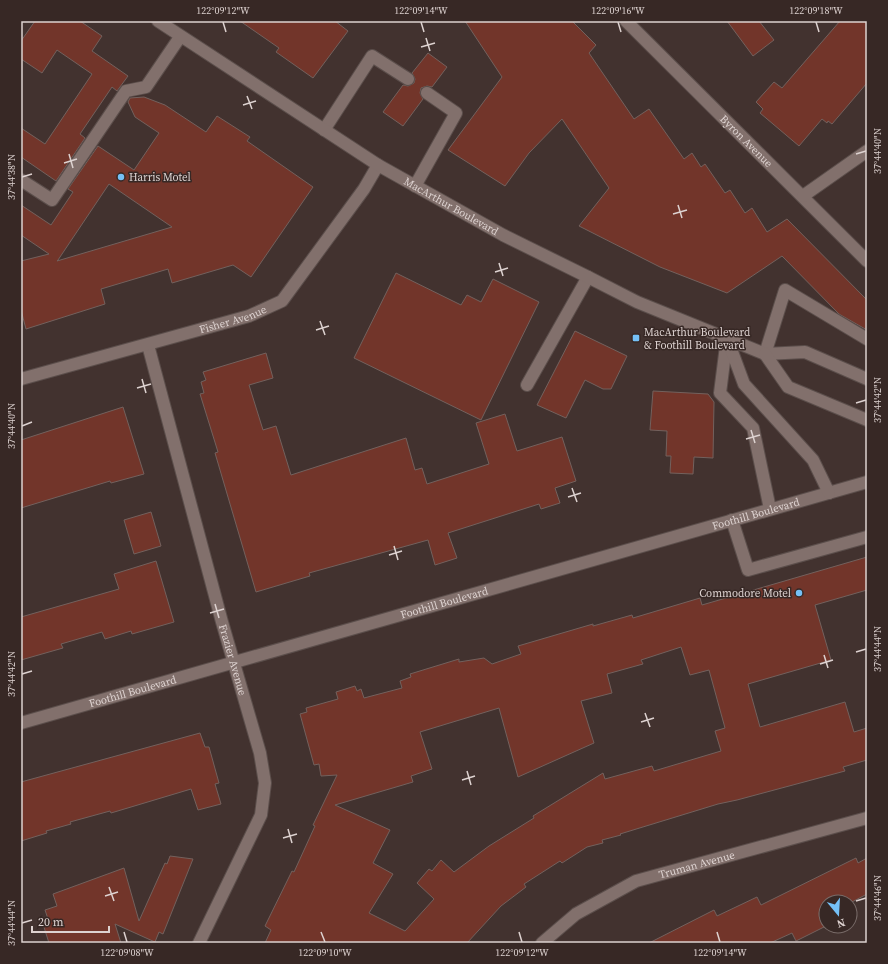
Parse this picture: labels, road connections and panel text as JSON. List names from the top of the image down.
{
  "streets": {
    "street": [
      "Byron Avenue",
      "MacArthur Boulevard",
      "Fisher Avenue",
      "Foothill Boulevard",
      "Frazier Avenue",
      "Truman Avenue"
    ]
  },
  "crossings": [
    ["MacArthur Boulevard", "Fisher Avenue"],
    ["Fisher Avenue", "Frazier Avenue"],
    ["Foothill Boulevard", "Frazier Avenue"]
  ],
  "places": {
    "other": ["Harris Motel", "Commodore Motel"],
    "transit": ["MacArthur Boulevard & Foothill Boulevard"]
  },
  "scale_bar": "20 m",
  "north": "bottom",
  "coordinates": [
    "122°09'12\"W",
    "122°09'14\"W",
    "122°09'16\"W",
    "122°09'18\"W",
    "37°44'40\"N",
    "37°44'38\"N",
    "37°44'42\"N",
    "37°44'44\"N",
    "37°44'46\"N",
    "122°09'08\"W",
    "122°09'10\"W"
  ]
}
